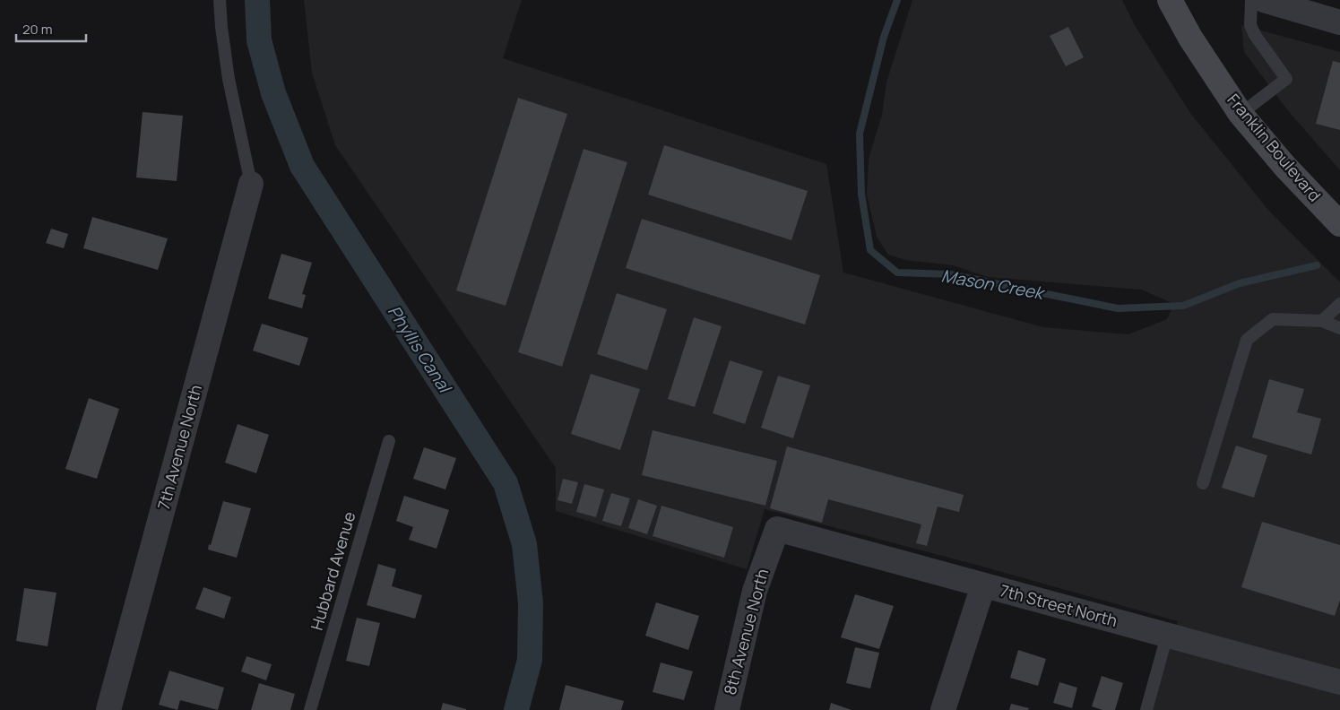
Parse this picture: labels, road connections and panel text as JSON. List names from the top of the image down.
{
  "streets": {
    "main road": ["Franklin Boulevard"],
    "street": ["7th Avenue North", "7th Street North", "8th Avenue North"],
    "lane": ["Hubbard Avenue"]
  },
  "crossings": [
    ["7th Street North", "8th Avenue North"]
  ],
  "water": ["Mason Creek", "Phyllis Canal"],
  "scale_bar": "20 m"
}
